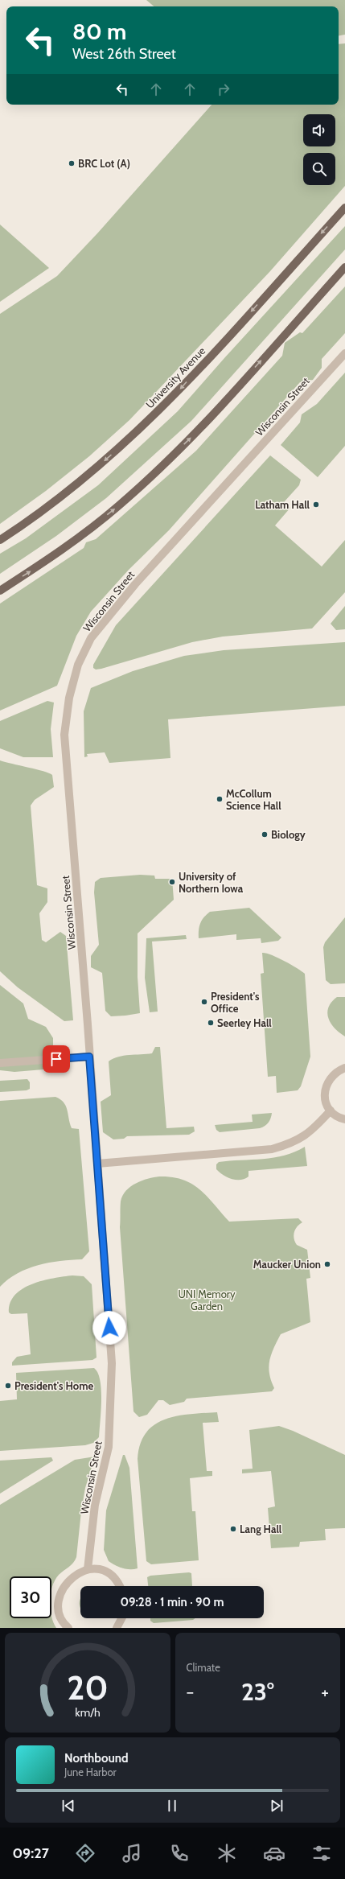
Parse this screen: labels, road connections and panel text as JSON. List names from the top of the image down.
{
  "streets": {
    "main road": ["University Avenue"],
    "street": ["Wisconsin Street"]
  },
  "parks": ["UNI Memory Garden"],
  "places": [
    "BRC Lot (A)",
    "Latham Hall",
    "McCollum Science Hall",
    "Biology",
    "University of Northern Iowa",
    "President's Office",
    "Seerley Hall",
    "Maucker Union",
    "President's Home",
    "Lang Hall"
  ],
  "page": {
    "turn": ["80 m", "West 26th Street"],
    "limit": "30",
    "trip": "09:28 · 1 min · 90 m",
    "tile": "Climate",
    "heat": ["−", "23°", "+"],
    "song": ["Northbound", "June Harbor"],
    "tabs": "09:27",
    "gauge": ["20", "km/h"]
  }
}
